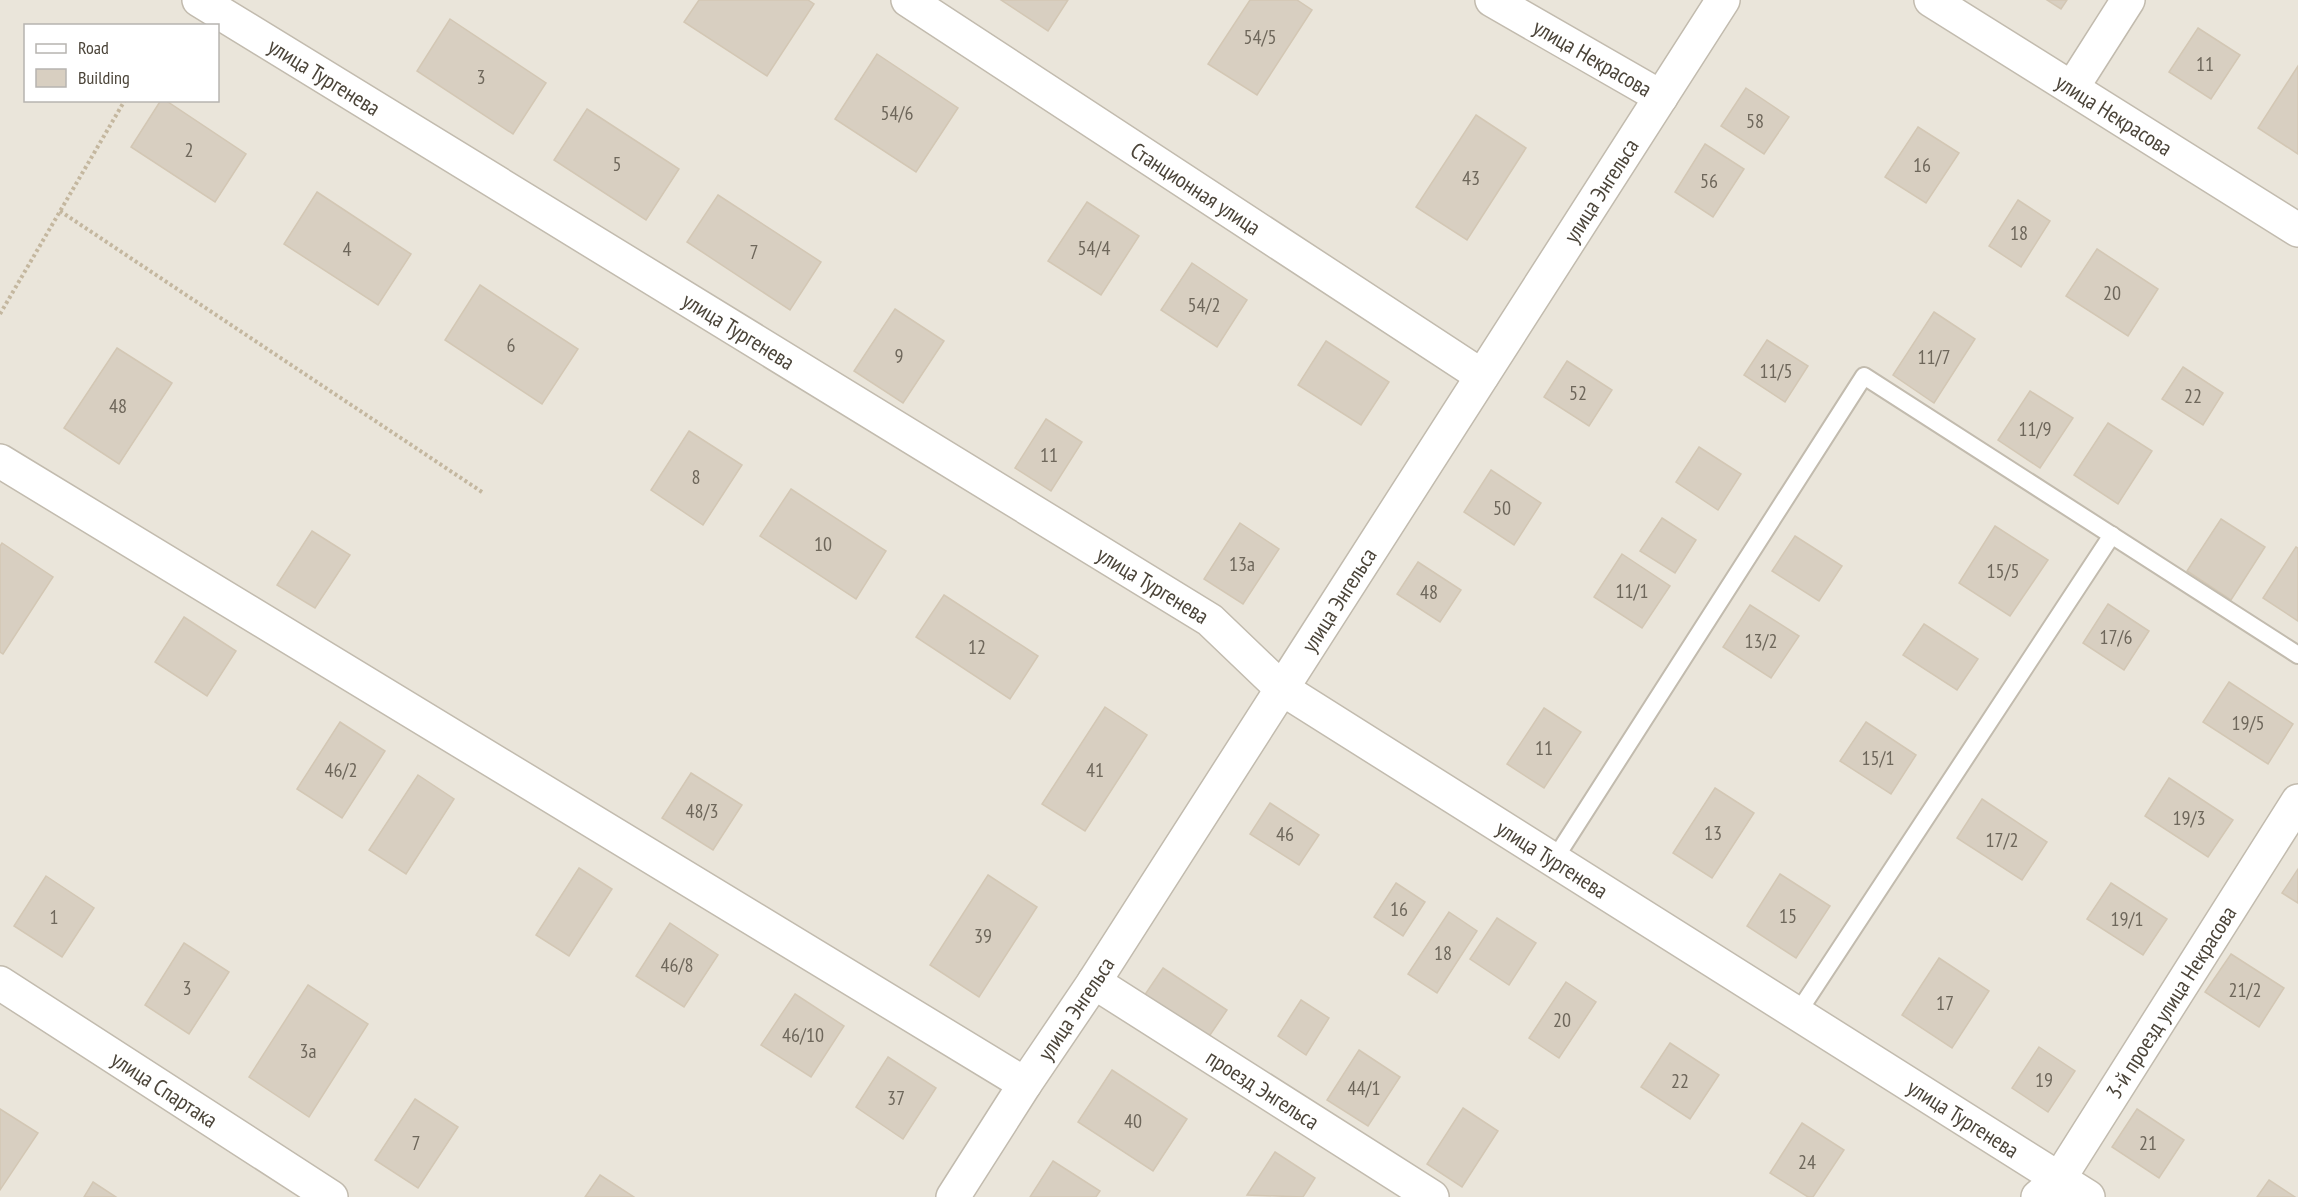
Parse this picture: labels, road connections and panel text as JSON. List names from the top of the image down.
{
  "streets": {
    "street": [
      "улица Некрасова",
      "улица Тургенева",
      "Станционная улица",
      "улица Энгельса",
      "3-й проезд улица Некрасова",
      "улица Спартака",
      "проезд Энгельса"
    ]
  },
  "crossings": [
    ["улица Некрасова", "улица Энгельса"],
    ["улица Тургенева", "улица Энгельса"],
    ["улица Тургенева", "3-й проезд улица Некрасова"],
    ["Станционная улица", "улица Энгельса"],
    ["улица Энгельса", "проезд Энгельса"]
  ],
  "house_numbers": [
    "54/5",
    "11",
    "3",
    "54/6",
    "58",
    "2",
    "5",
    "16",
    "43",
    "56",
    "18",
    "54/4",
    "4",
    "7",
    "20",
    "54/2",
    "6",
    "9",
    "11/7",
    "11/5",
    "52",
    "22",
    "48",
    "11/9",
    "11",
    "8",
    "50",
    "10",
    "13а",
    "15/5",
    "11/1",
    "48",
    "17/6",
    "13/2",
    "12",
    "19/5",
    "11",
    "15/1",
    "46/2",
    "41",
    "48/3",
    "19/3",
    "13",
    "46",
    "17/2",
    "16",
    "15",
    "1",
    "19/1",
    "39",
    "18",
    "46/8",
    "3",
    "21/2",
    "17",
    "20",
    "46/10",
    "3а",
    "19",
    "22",
    "44/1",
    "37",
    "40",
    "7",
    "21",
    "24"
  ],
  "legend": ["Road", "Building"]
}
